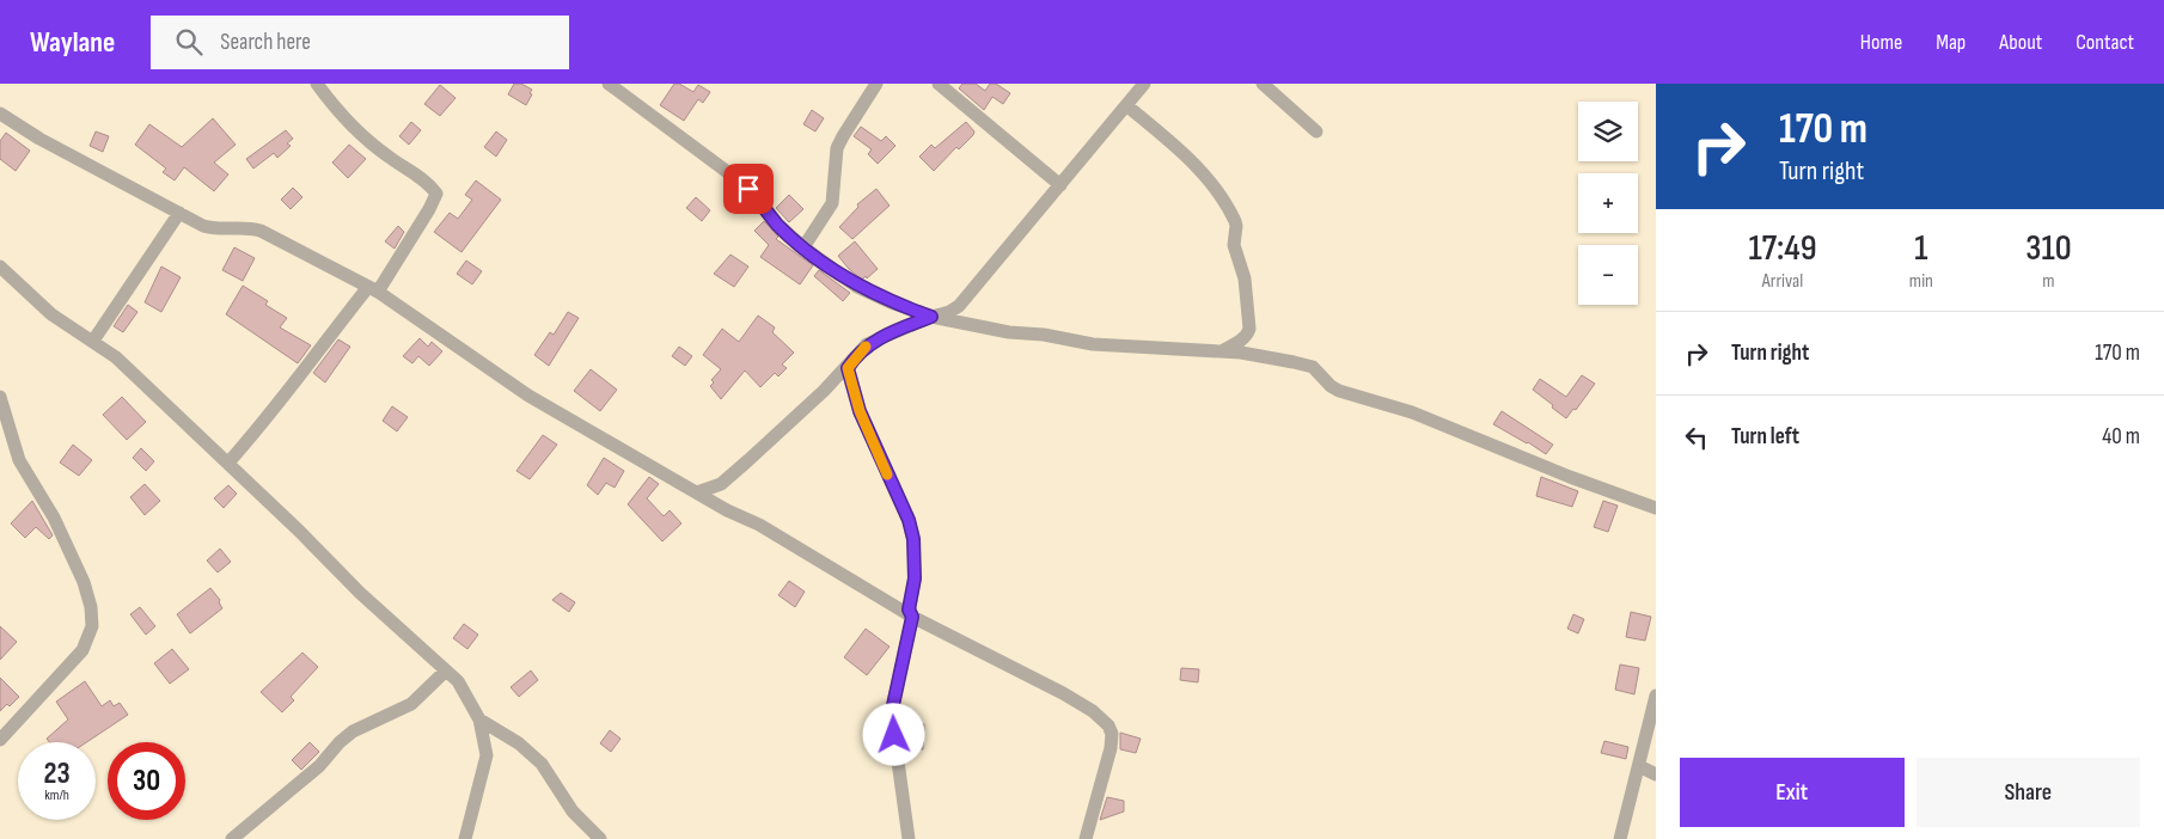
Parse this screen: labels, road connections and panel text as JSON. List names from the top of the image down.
{
  "page": {
    "header": "Waylane",
    "search": "Search here",
    "nav": [
      "Home",
      "Map",
      "About",
      "Contact"
    ],
    "turn": ["170 m", "Turn right"],
    "map_buttons": ["+", "−"],
    "eta": [
      "17:49",
      "Arrival",
      "1",
      "min",
      "310",
      "m"
    ],
    "list": [
      {
        "name": "Turn right",
        "value": "170 m"
      },
      {
        "name": "Turn left",
        "value": "40 m"
      }
    ],
    "speed": "23 km/h",
    "limit": "30",
    "buttons": ["Exit", "Share"]
  }
}
